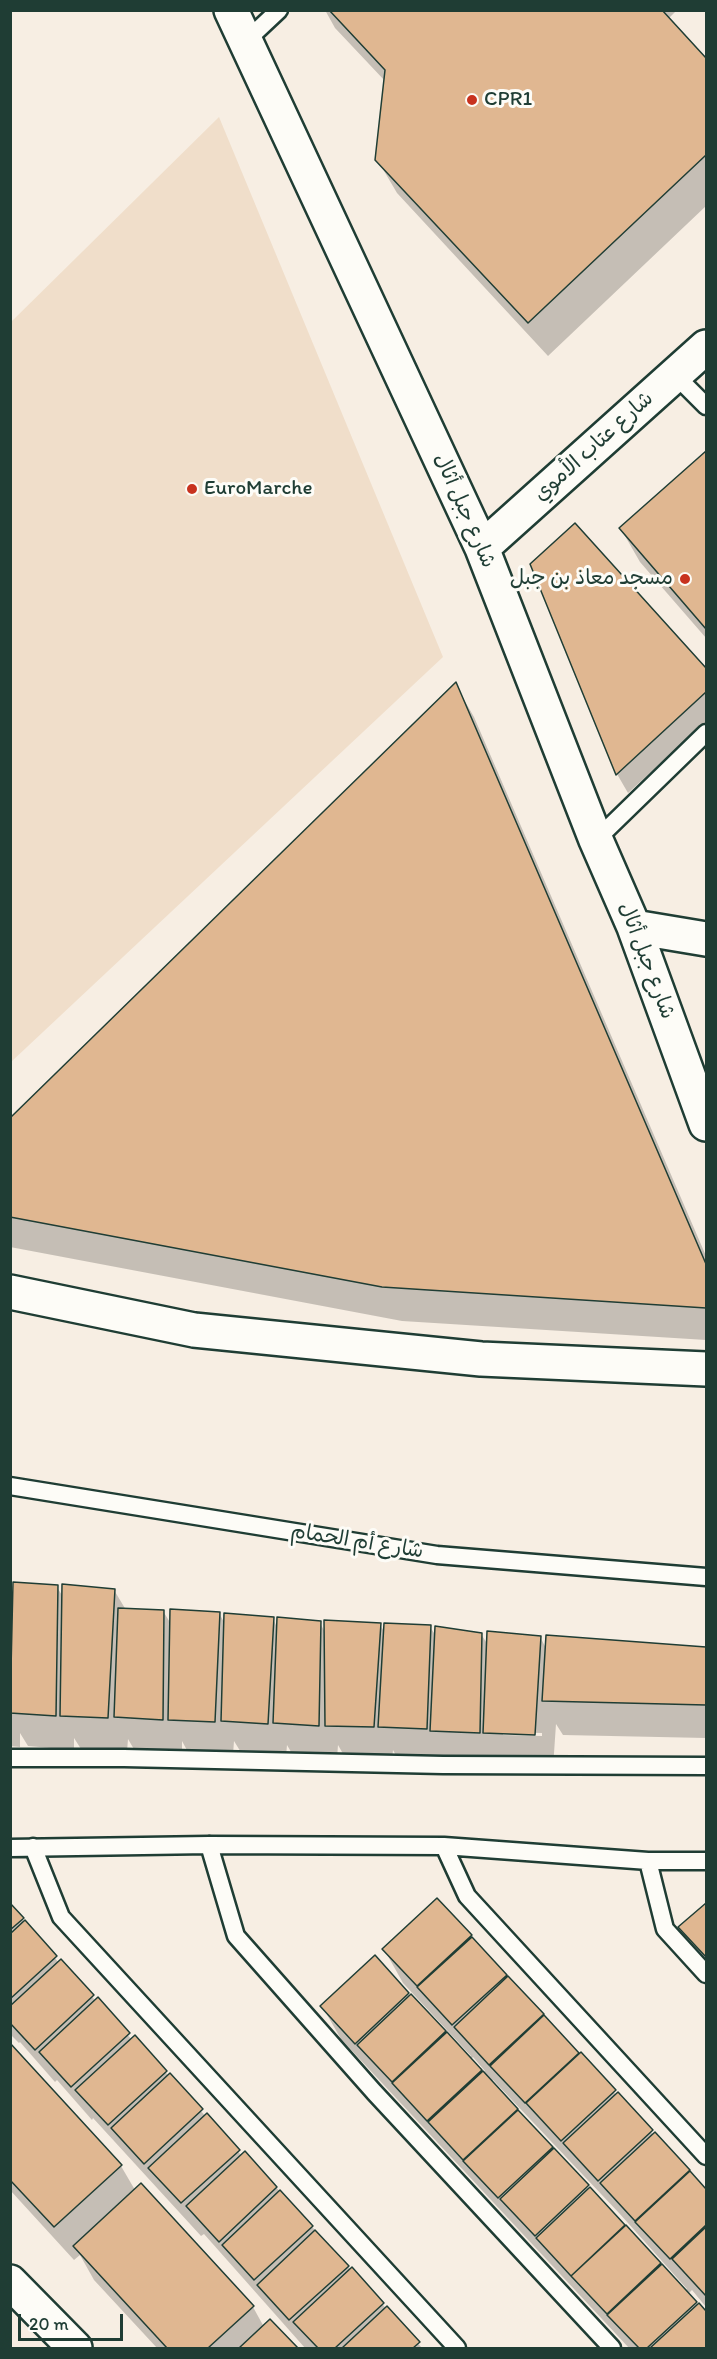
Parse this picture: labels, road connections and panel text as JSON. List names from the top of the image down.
{
  "streets": {
    "street": ["شارع عتاب الأموي", "شارع جبل أثال"],
    "lane": ["شارع أم الحمام"]
  },
  "crossings": [
    ["شارع عتاب الأموي", "شارع جبل أثال"]
  ],
  "places": ["CPR1", "EuroMarche", "مسجد معاذ بن جبل"],
  "scale_bar": "20 m"
}
